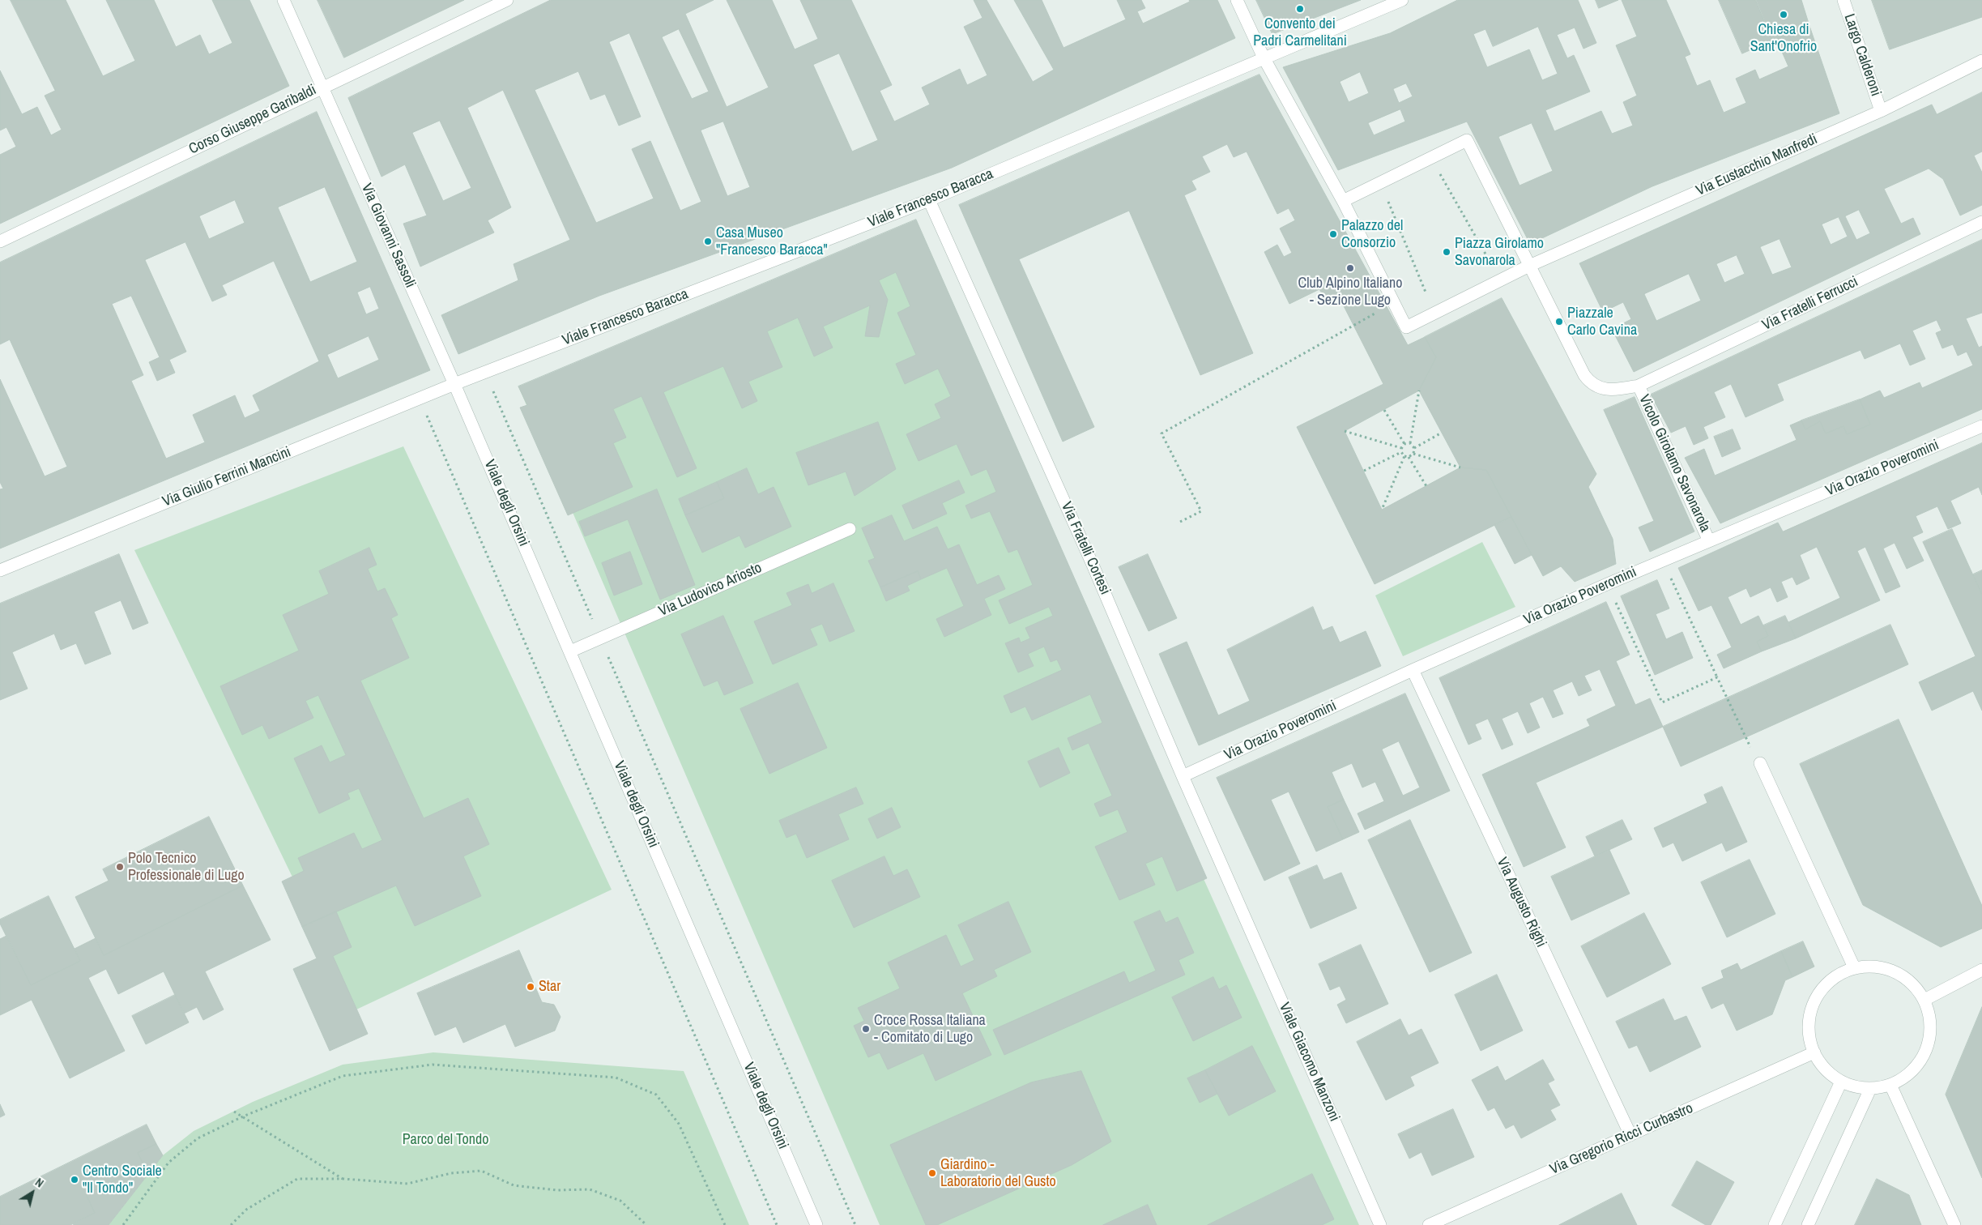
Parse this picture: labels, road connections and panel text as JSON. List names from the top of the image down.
{
  "streets": {
    "street": [
      "Largo Calderoni",
      "Corso Giuseppe Garibaldi",
      "Via Eustacchio Manfredi",
      "Viale Francesco Baracca",
      "Via Giovanni Sassoli",
      "Via Fratelli Ferrucci",
      "Vicolo Girolamo Savonarola",
      "Via Orazio Poveromini",
      "Via Giulio Ferrini Mancini",
      "Viale degli Orsini",
      "Via Fratelli Cortesi",
      "Via Ludovico Ariosto",
      "Via Augusto Righi",
      "Viale Giacomo Manzoni",
      "Via Gregorio Ricci Curbastro"
    ]
  },
  "crossings": [
    ["Largo Calderoni", "Via Eustacchio Manfredi"],
    ["Corso Giuseppe Garibaldi", "Via Giovanni Sassoli"],
    ["Viale Francesco Baracca", "Via Giovanni Sassoli"],
    ["Viale Francesco Baracca", "Via Giulio Ferrini Mancini"],
    ["Viale Francesco Baracca", "Viale degli Orsini"],
    ["Viale Francesco Baracca", "Via Fratelli Cortesi"],
    ["Via Giovanni Sassoli", "Via Giulio Ferrini Mancini"],
    ["Via Giovanni Sassoli", "Viale degli Orsini"],
    ["Via Fratelli Ferrucci", "Vicolo Girolamo Savonarola"],
    ["Vicolo Girolamo Savonarola", "Via Orazio Poveromini"],
    ["Via Orazio Poveromini", "Via Fratelli Cortesi"],
    ["Via Orazio Poveromini", "Via Augusto Righi"],
    ["Via Giulio Ferrini Mancini", "Viale degli Orsini"],
    ["Viale degli Orsini", "Via Ludovico Ariosto"],
    ["Via Fratelli Cortesi", "Viale Giacomo Manzoni"],
    ["Via Augusto Righi", "Via Gregorio Ricci Curbastro"]
  ],
  "parks": ["Parco del Tondo"],
  "places": [
    "Convento dei Padri Carmelitani",
    "Chiesa di Sant'Onofrio",
    "Palazzo del Consorzio",
    "Casa Museo \"Francesco Baracca\"",
    "Piazza Girolamo Savonarola",
    "Club Alpino Italiano - Sezione Lugo",
    "Piazzale Carlo Cavina",
    "Polo Tecnico Professionale di Lugo",
    "Star",
    "Croce Rossa Italiana - Comitato di Lugo",
    "Giardino - Laboratorio del Gusto",
    "Centro Sociale \"Il Tondo\""
  ],
  "north": "top right"
}
